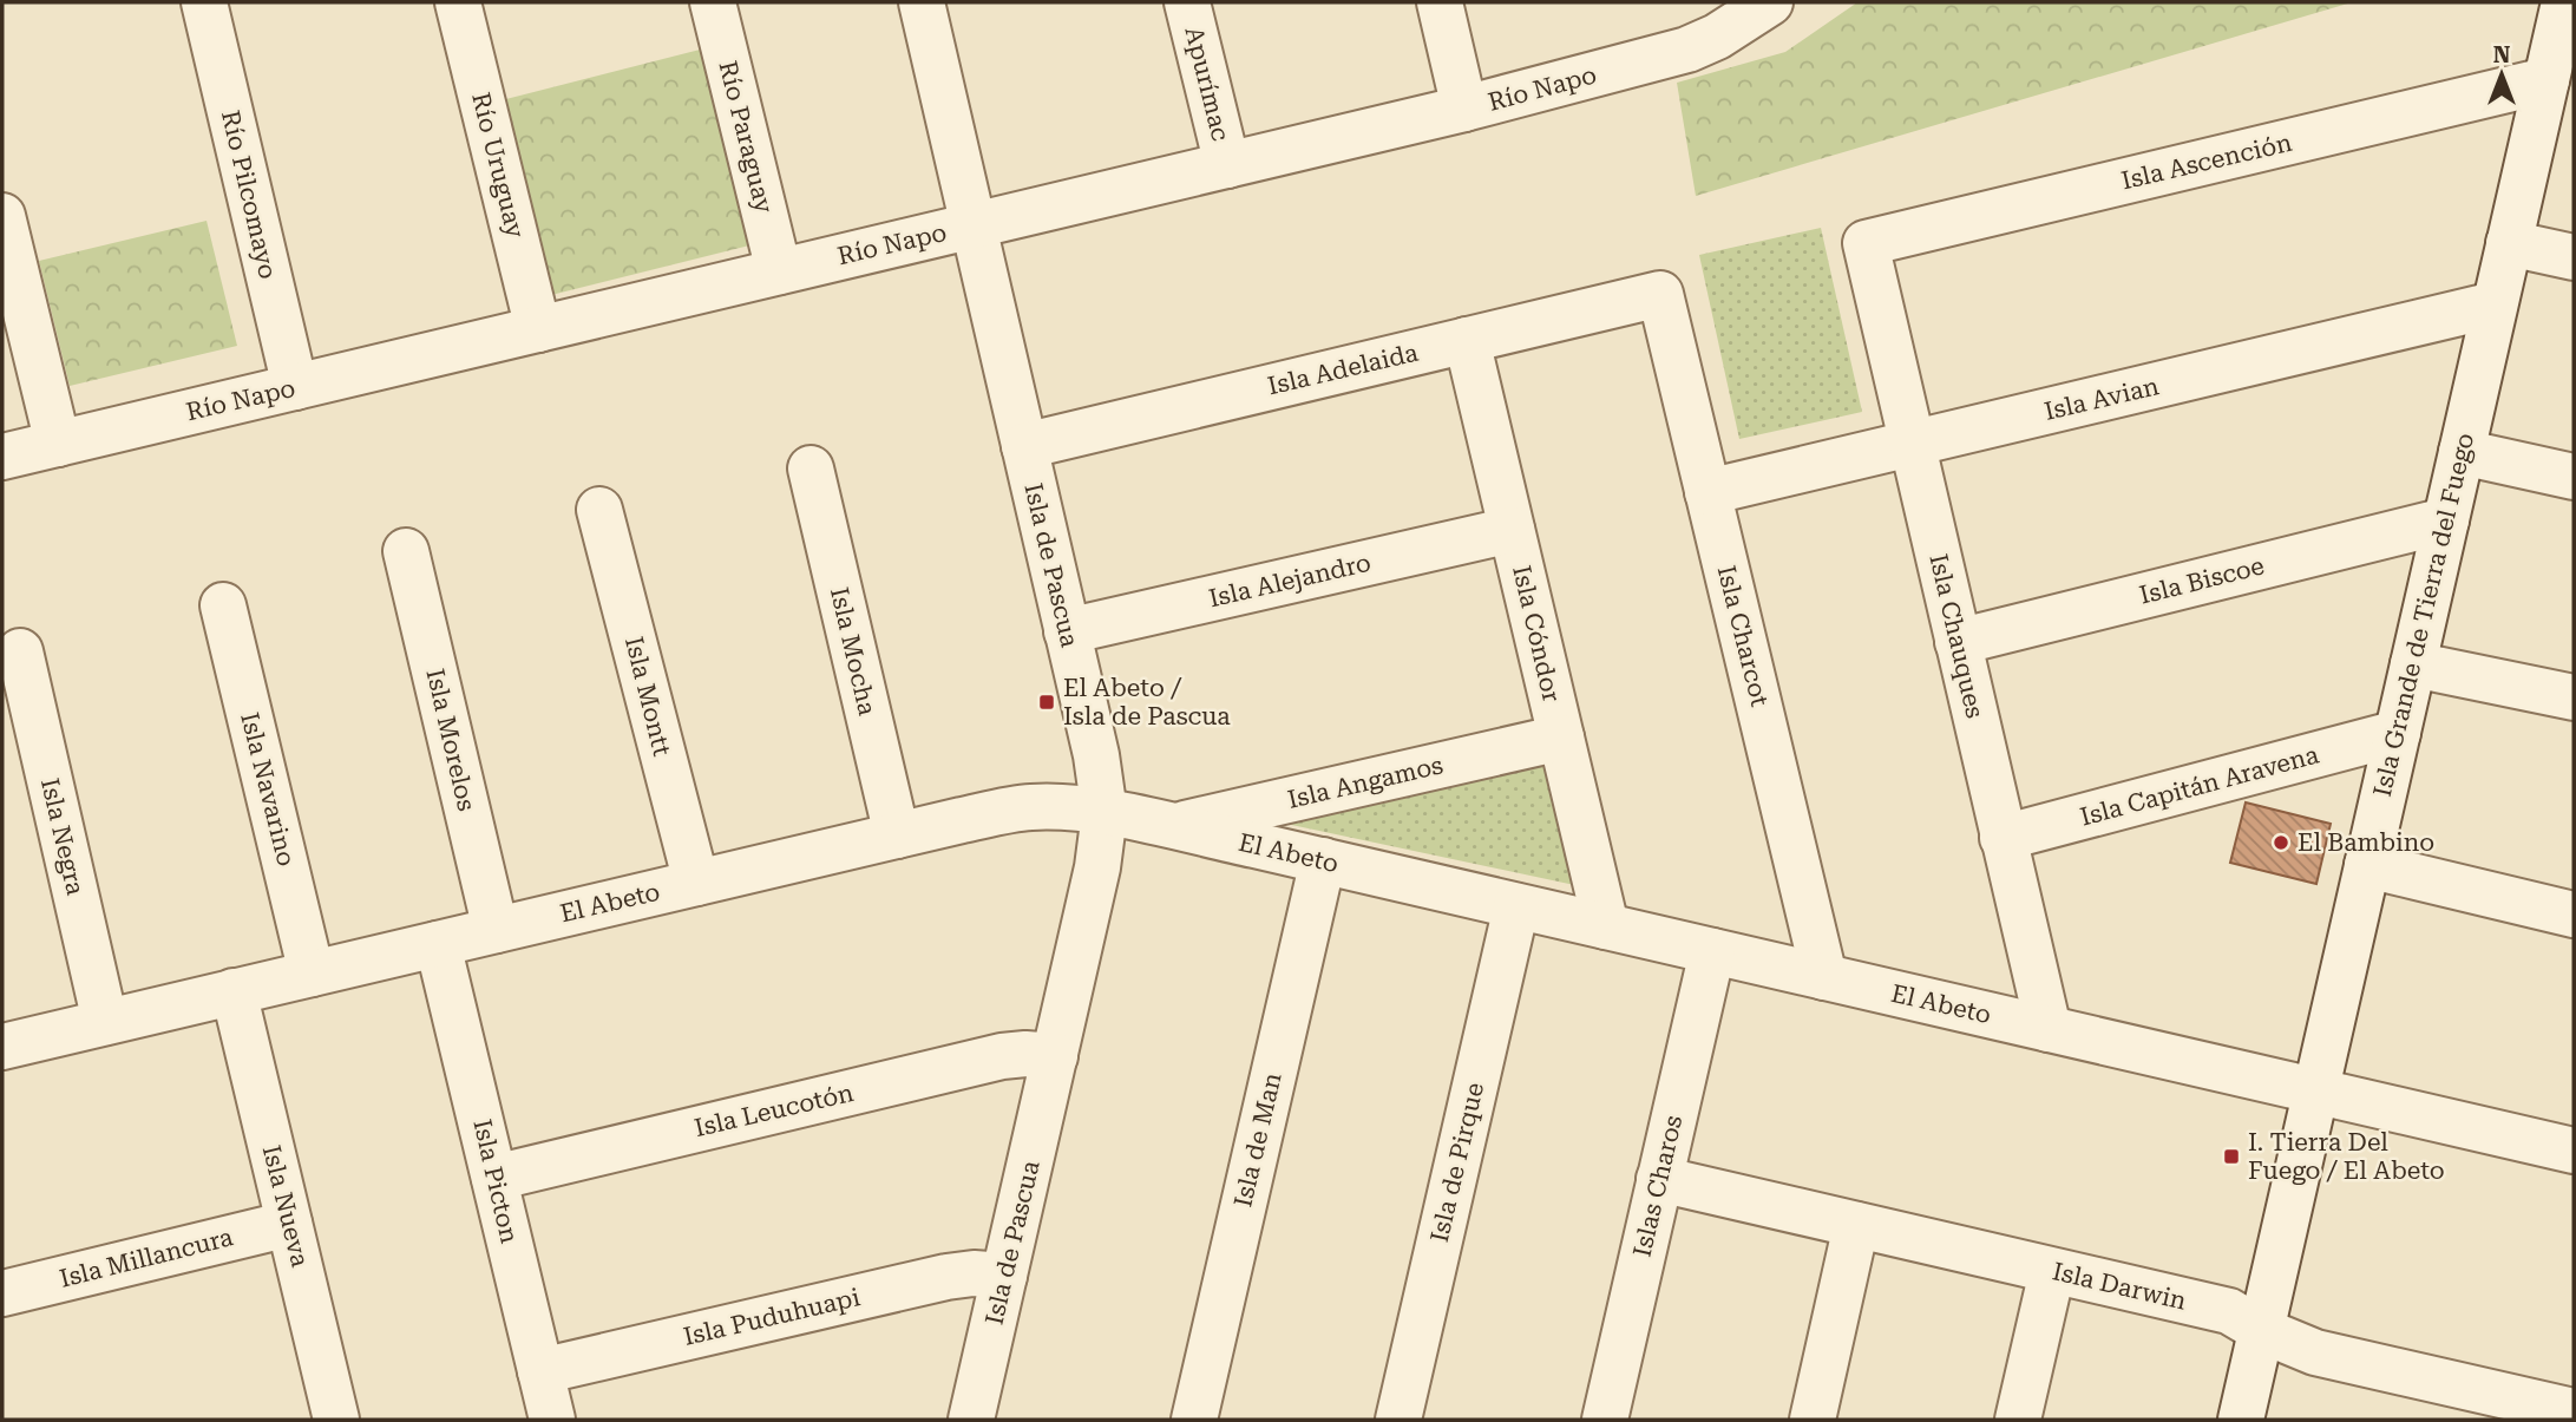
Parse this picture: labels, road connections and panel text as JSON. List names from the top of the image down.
{
  "streets": {
    "street": [
      "Apurímac",
      "Río Napo",
      "Río Paraguay",
      "Isla Ascención",
      "Río Uruguay",
      "Río Pilcomayo",
      "Isla Adelaida",
      "Isla Avian",
      "Isla de Pascua",
      "Isla Alejandro",
      "Isla Biscoe",
      "Isla Grande de Tierra del Fuego",
      "Isla Cóndor",
      "Isla Charcot",
      "Isla Chauques",
      "Isla Mocha",
      "Isla Montt",
      "Isla Morelos",
      "Isla Angamos",
      "Isla Capitán Aravena",
      "Isla Navarino",
      "Isla Negra",
      "El Abeto",
      "Isla Leucotón",
      "Isla de Man",
      "Isla de Pirque",
      "Isla Picton",
      "Islas Charos",
      "Isla Nueva",
      "Isla Millancura",
      "Isla Darwin",
      "Isla Puduhuapi"
    ]
  },
  "crossings": [
    ["Apurímac", "Río Napo"],
    ["Río Napo", "Río Paraguay"],
    ["Río Napo", "Río Uruguay"],
    ["Río Napo", "Río Pilcomayo"],
    ["Río Napo", "Isla de Pascua"],
    ["Isla Ascención", "Isla Grande de Tierra del Fuego"],
    ["Isla Ascención", "Isla Chauques"],
    ["Isla Adelaida", "Isla de Pascua"],
    ["Isla Adelaida", "Isla Cóndor"],
    ["Isla Adelaida", "Isla Charcot"],
    ["Isla Avian", "Isla Grande de Tierra del Fuego"],
    ["Isla Avian", "Isla Charcot"],
    ["Isla Avian", "Isla Chauques"],
    ["Isla de Pascua", "Isla Alejandro"],
    ["Isla de Pascua", "El Abeto"],
    ["Isla de Pascua", "Isla Leucotón"],
    ["Isla de Pascua", "Isla Puduhuapi"],
    ["Isla Alejandro", "Isla Cóndor"],
    ["Isla Biscoe", "Isla Grande de Tierra del Fuego"],
    ["Isla Biscoe", "Isla Chauques"],
    ["Isla Grande de Tierra del Fuego", "Isla Capitán Aravena"],
    ["Isla Grande de Tierra del Fuego", "El Abeto"],
    ["Isla Grande de Tierra del Fuego", "Isla Darwin"],
    ["Isla Cóndor", "Isla Angamos"],
    ["Isla Cóndor", "El Abeto"],
    ["Isla Charcot", "El Abeto"],
    ["Isla Chauques", "Isla Capitán Aravena"],
    ["Isla Chauques", "El Abeto"],
    ["Isla Mocha", "El Abeto"],
    ["Isla Montt", "El Abeto"],
    ["Isla Morelos", "El Abeto"],
    ["Isla Angamos", "El Abeto"],
    ["Isla Navarino", "El Abeto"],
    ["Isla Negra", "El Abeto"],
    ["El Abeto", "Isla de Man"],
    ["El Abeto", "Isla de Pirque"],
    ["El Abeto", "Isla Picton"],
    ["El Abeto", "Islas Charos"],
    ["El Abeto", "Isla Nueva"],
    ["Isla Leucotón", "Isla Picton"],
    ["Isla Picton", "Isla Puduhuapi"],
    ["Islas Charos", "Isla Darwin"],
    ["Isla Nueva", "Isla Millancura"]
  ],
  "places": {
    "transit": ["El Abeto / Isla de Pascua", "I. Tierra Del Fuego / El Abeto"],
    "other": ["El Bambino"]
  },
  "north": "top"
}
